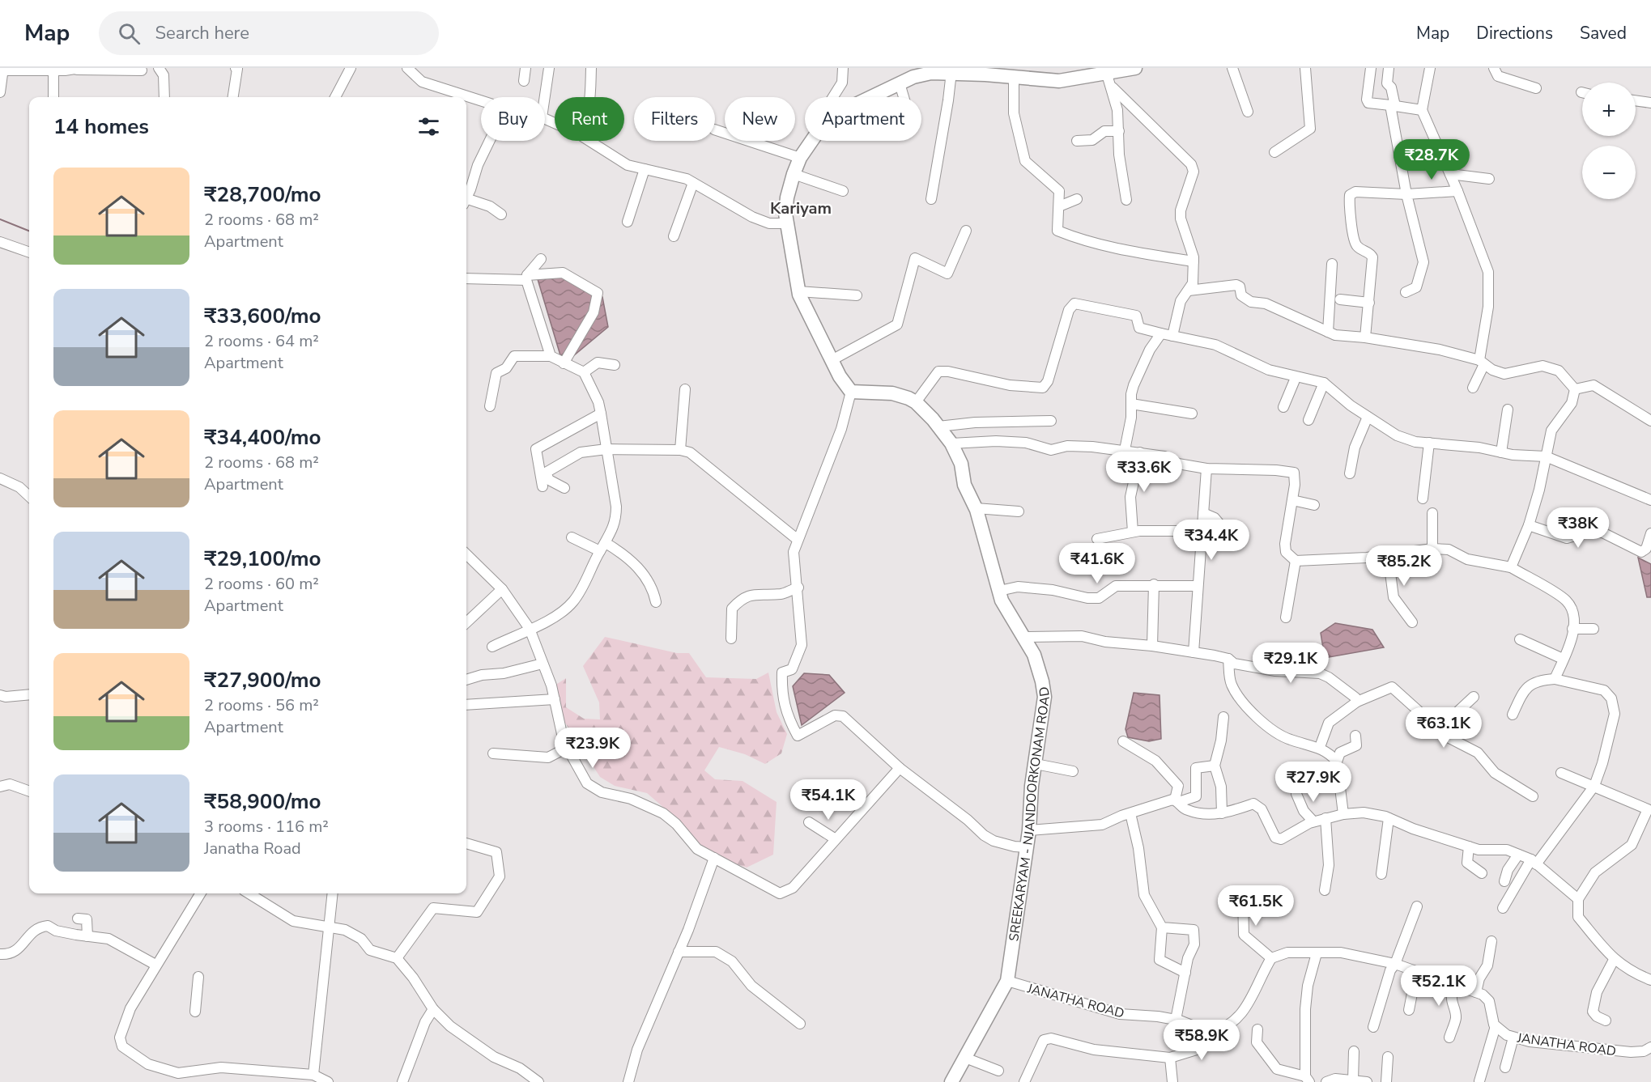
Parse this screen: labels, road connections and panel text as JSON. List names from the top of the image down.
{
  "streets": {
    "main road": ["SREEKARYAM - NJANDOORKONAM ROAD"],
    "street": ["JANATHA ROAD"]
  },
  "crossings": [
    ["SREEKARYAM - NJANDOORKONAM ROAD", "JANATHA ROAD"]
  ],
  "districts": ["Kariyam"],
  "page": {
    "header": "Map",
    "search": "Search here",
    "nav": ["Map", "Directions", "Saved"],
    "map_buttons": ["+", "−"],
    "chip": [
      "Buy",
      "Rent",
      "Filters",
      "New",
      "Apartment"
    ],
    "heading": "14 homes",
    "price": [
      "₹28.7K",
      "₹33.6K",
      "₹38K",
      "₹34.4K",
      "₹41.6K",
      "₹85.2K",
      "₹29.1K",
      "₹63.1K",
      "₹23.9K",
      "₹27.9K",
      "₹54.1K",
      "₹61.5K",
      "₹52.1K",
      "₹58.9K"
    ],
    "list": [
      {
        "name": "₹28,700/mo",
        "note": "2 rooms · 68 m² · Apartment"
      },
      {
        "name": "₹33,600/mo",
        "note": "2 rooms · 64 m² · Apartment"
      },
      {
        "name": "₹34,400/mo",
        "note": "2 rooms · 68 m² · Apartment"
      },
      {
        "name": "₹29,100/mo",
        "note": "2 rooms · 60 m² · Apartment"
      },
      {
        "name": "₹27,900/mo",
        "note": "2 rooms · 56 m² · Apartment"
      },
      {
        "name": "₹58,900/mo",
        "note": "3 rooms · 116 m² · Janatha Road"
      }
    ]
  }
}
